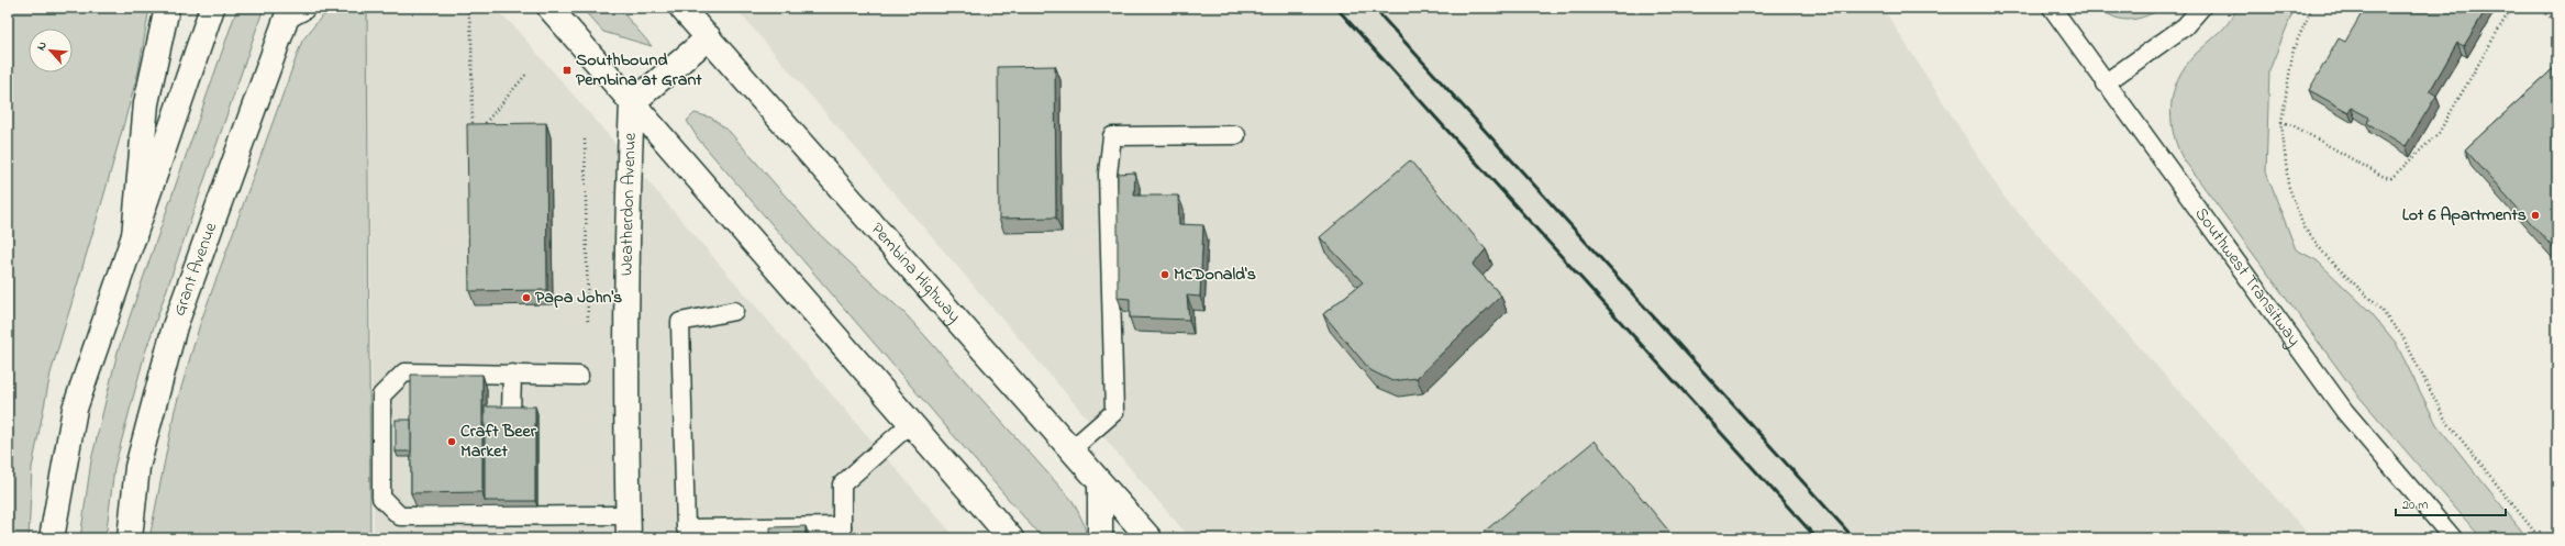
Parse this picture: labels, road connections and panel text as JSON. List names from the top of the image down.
{
  "streets": {
    "main road": ["Weatherdon Avenue", "Grant Avenue", "Pembina Highway"],
    "lane": ["Southwest Transitway"]
  },
  "places": {
    "transit": ["Southbound Pembina at Grant"],
    "other": [
      "Lot 6 Apartments",
      "McDonald's",
      "Papa John's",
      "Craft Beer Market"
    ]
  },
  "scale_bar": "20 m",
  "north": "top left"
}
